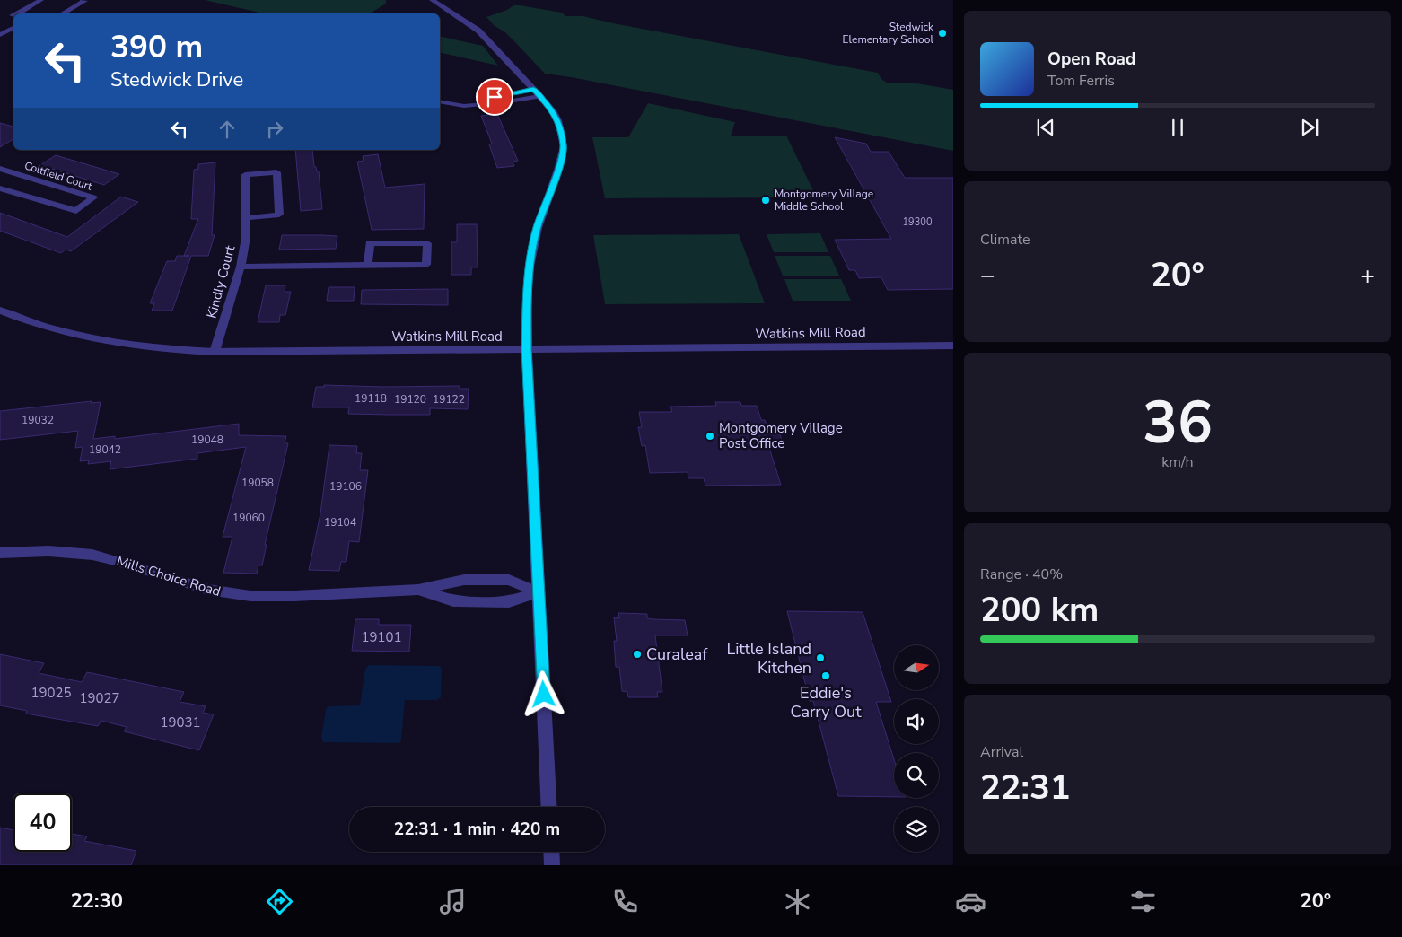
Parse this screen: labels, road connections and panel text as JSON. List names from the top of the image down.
{
  "streets": {
    "street": [
      "Coltfield Court",
      "Kindly Court",
      "Watkins Mill Road",
      "Mills Choice Road"
    ]
  },
  "crossings": [
    ["Kindly Court", "Watkins Mill Road"]
  ],
  "places": [
    "Stedwick Elementary School",
    "Montgomery Village Middle School",
    "Montgomery Village Post Office",
    "Curaleaf",
    "Little Island Kitchen",
    "Eddie's Carry Out"
  ],
  "house_numbers": [
    "19300",
    "19118",
    "19120",
    "19122",
    "19032",
    "19048",
    "19042",
    "19058",
    "19106",
    "19060",
    "19104",
    "19101",
    "19025",
    "19027",
    "19031"
  ],
  "north": "right",
  "page": {
    "turn": ["390 m", "Stedwick Drive"],
    "song": ["Open Road", "Tom Ferris"],
    "tile": [
      "Climate",
      ["36", "km/h"],
      ["Range · 40%", "200 km"],
      ["Arrival", "22:31"]
    ],
    "heat": ["−", "20°", "+"],
    "limit": "40",
    "trip": "22:31 · 1 min · 420 m",
    "tabs": ["22:30", "20°"]
  }
}
